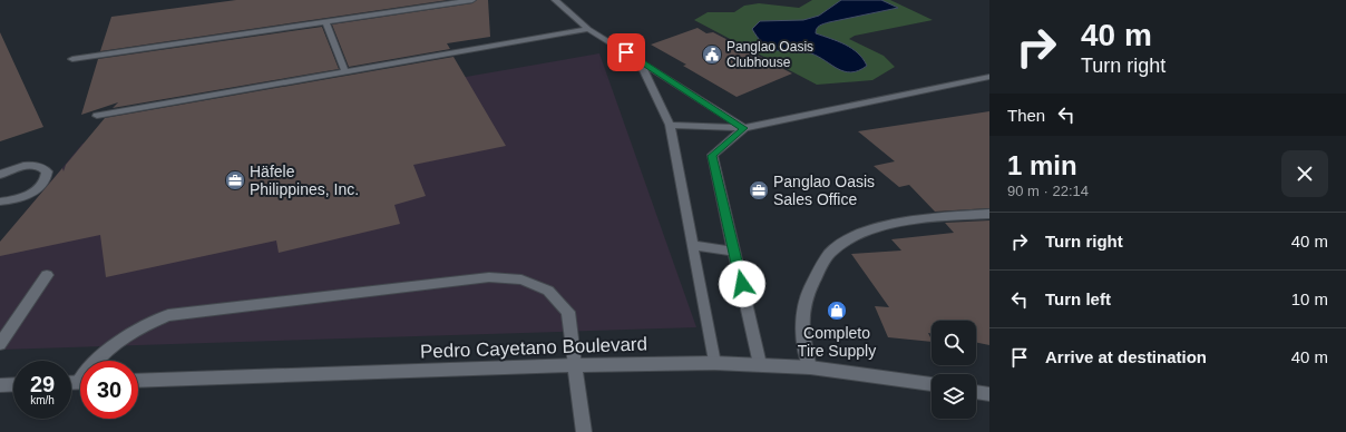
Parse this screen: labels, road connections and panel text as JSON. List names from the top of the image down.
{
  "streets": {
    "street": ["Pedro Cayetano Boulevard"]
  },
  "places": {
    "public building": ["Panglao Oasis Clubhouse"],
    "office": ["Häfele Philippines, Inc.", "Panglao Oasis Sales Office"],
    "shop": ["Completo Tire Supply"]
  },
  "page": {
    "turn": ["40 m", "Turn right"],
    "then": "Then",
    "heading": ["1 min", "90 m · 22:14"],
    "list": [
      {
        "name": "Turn right",
        "value": "40 m"
      },
      {
        "name": "Turn left",
        "value": "10 m"
      },
      {
        "name": "Arrive at destination",
        "value": "40 m"
      }
    ],
    "speed": "29 km/h",
    "limit": "30"
  }
}
